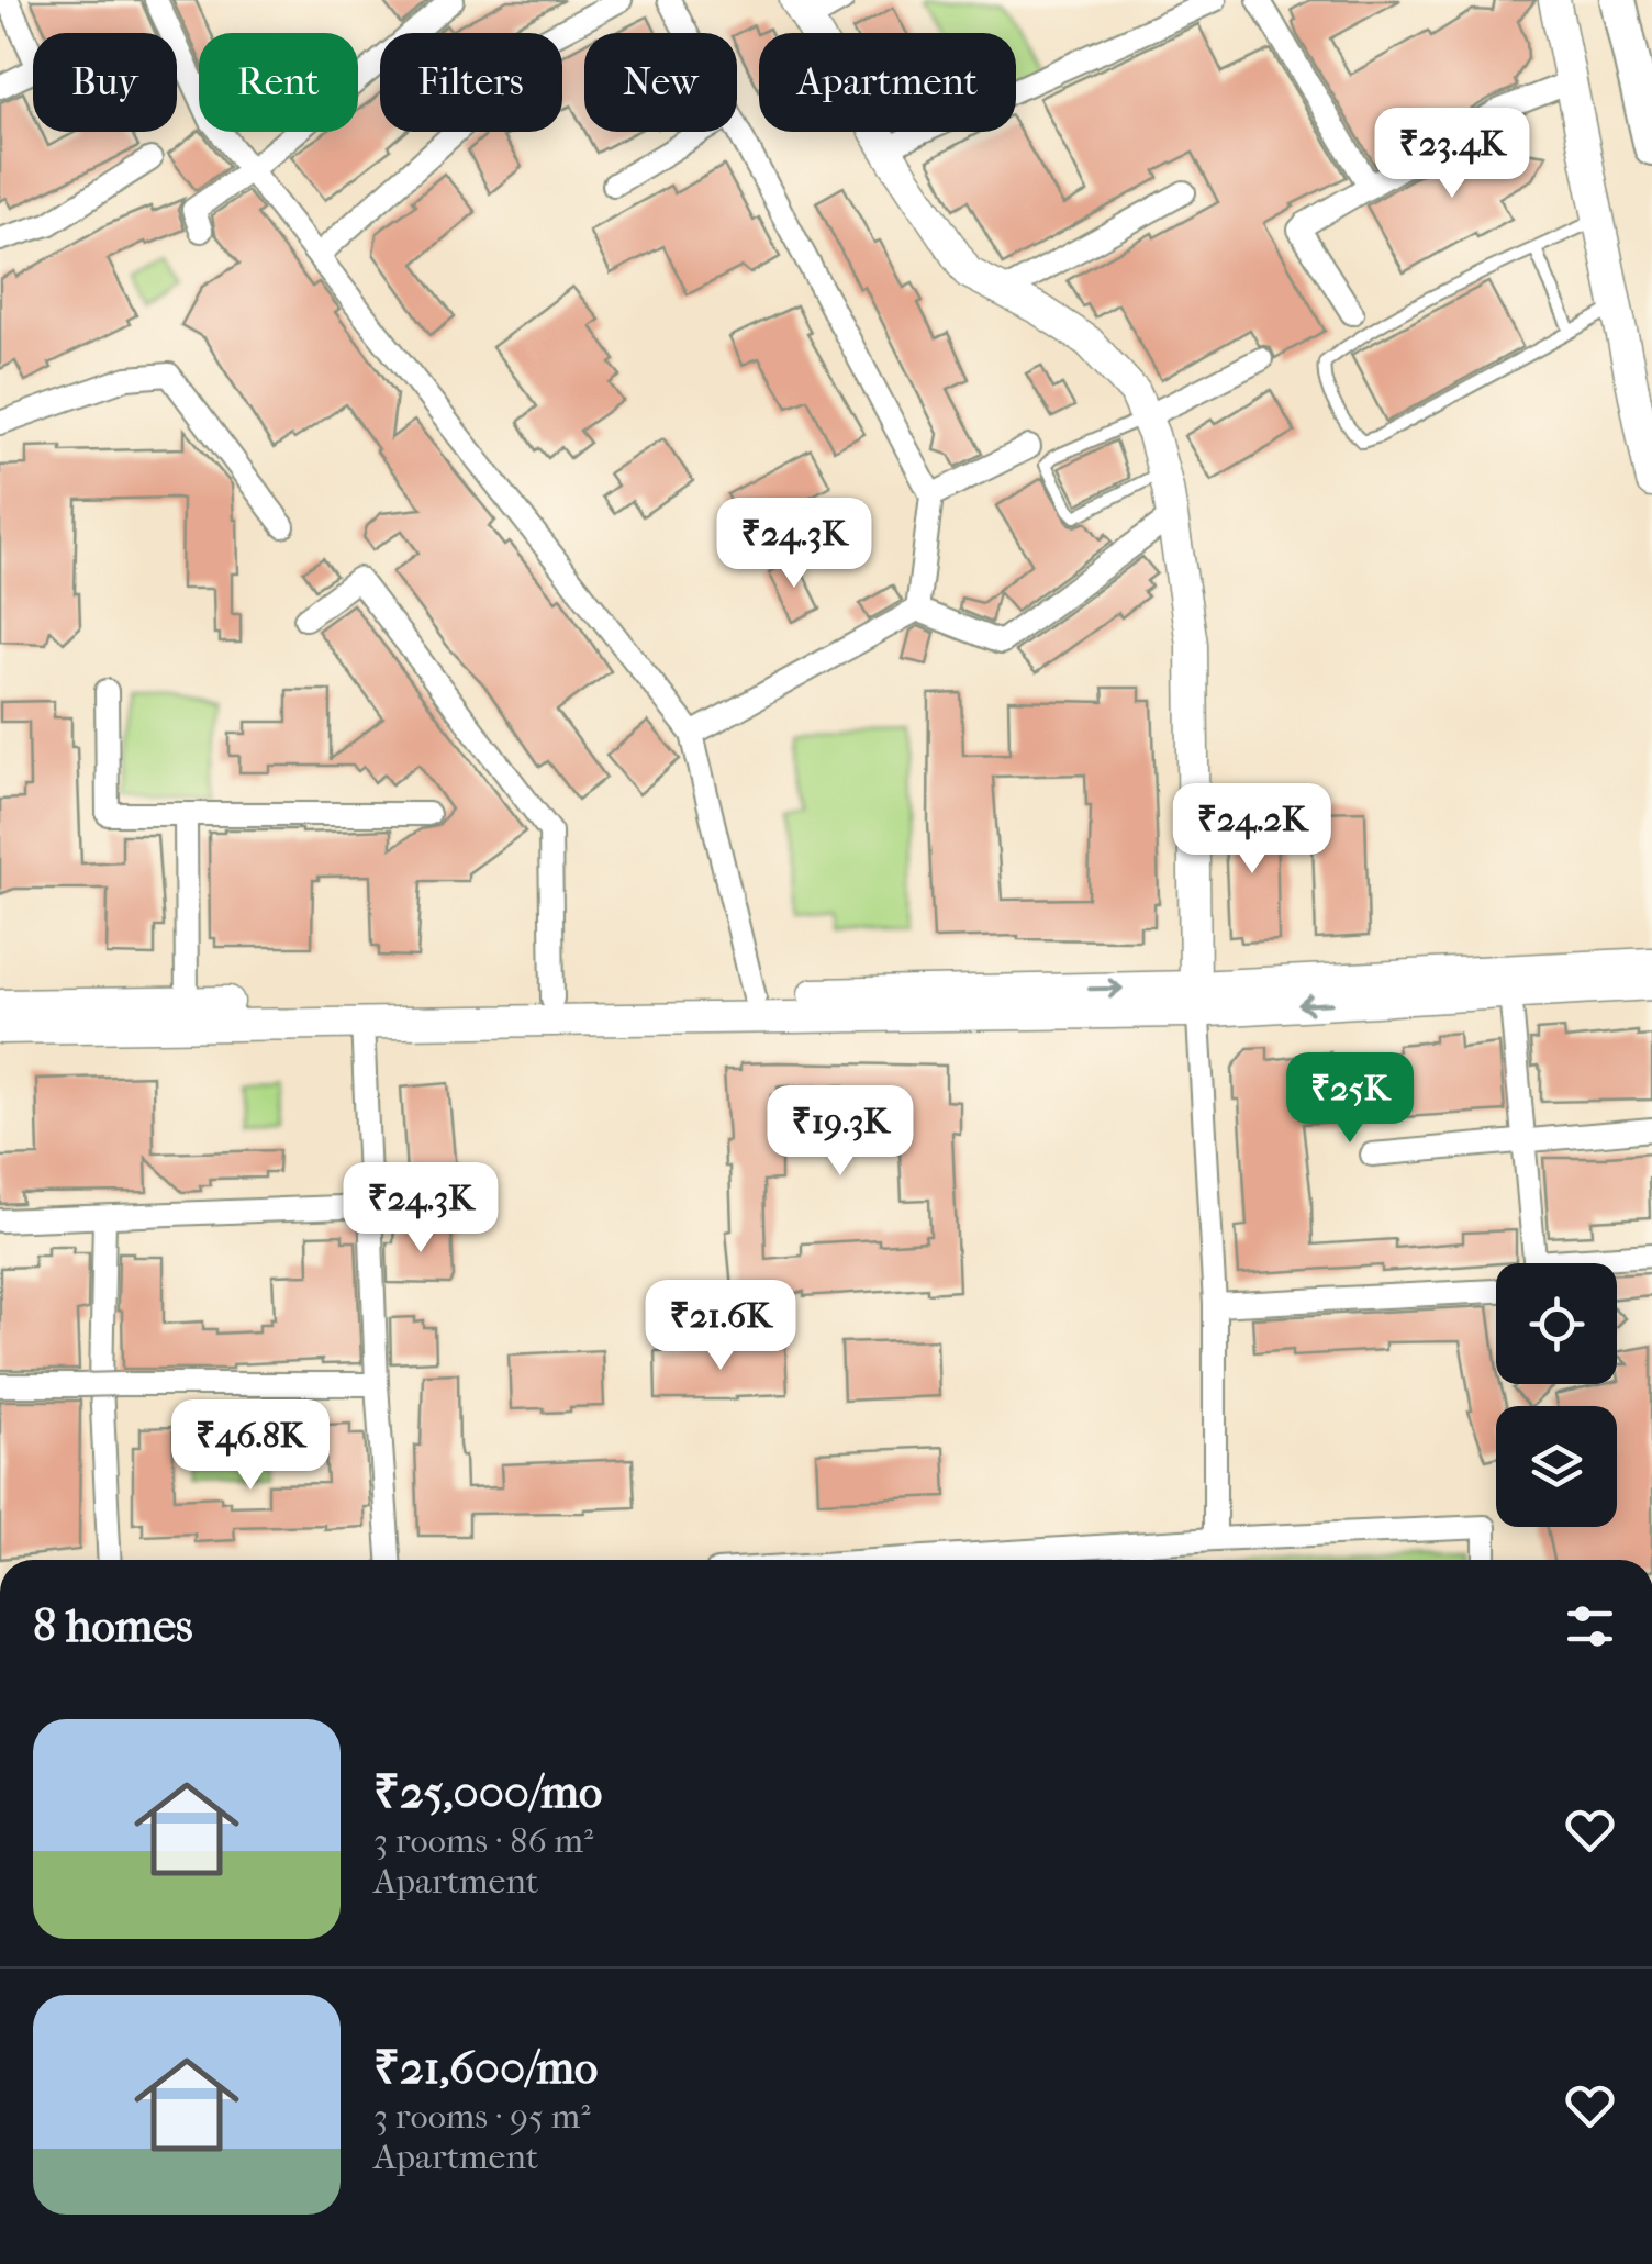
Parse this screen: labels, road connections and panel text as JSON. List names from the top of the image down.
{
  "page": {
    "chip": [
      "Buy",
      "Rent",
      "Filters",
      "New",
      "Apartment"
    ],
    "price": [
      "₹23.4K",
      "₹24.3K",
      "₹24.2K",
      "₹25K",
      "₹19.3K",
      "₹24.3K",
      "₹21.6K",
      "₹46.8K"
    ],
    "heading": "8 homes",
    "list": [
      {
        "name": "₹25,000/mo",
        "note": "3 rooms · 86 m² · Apartment"
      },
      {
        "name": "₹21,600/mo",
        "note": "3 rooms · 95 m² · Apartment"
      }
    ]
  }
}
